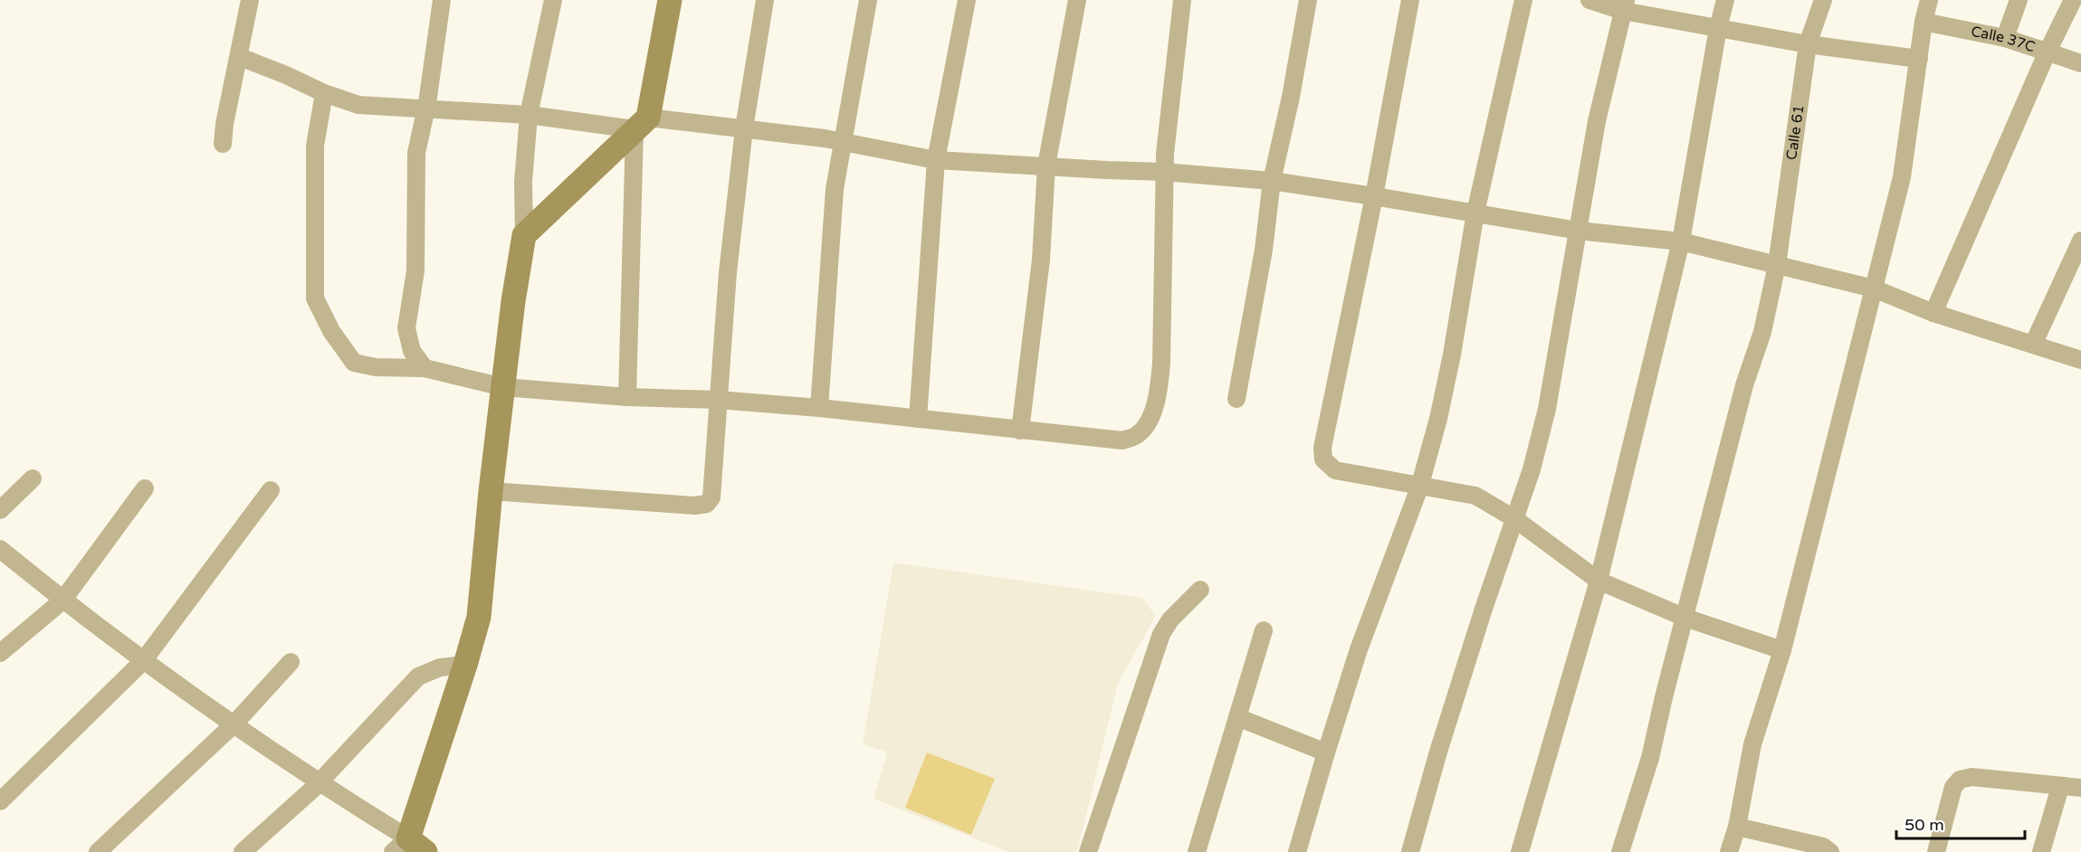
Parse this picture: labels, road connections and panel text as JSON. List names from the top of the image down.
{
  "streets": {
    "street": ["Calle 37C", "Calle 61"]
  },
  "scale_bar": "50 m"
}
